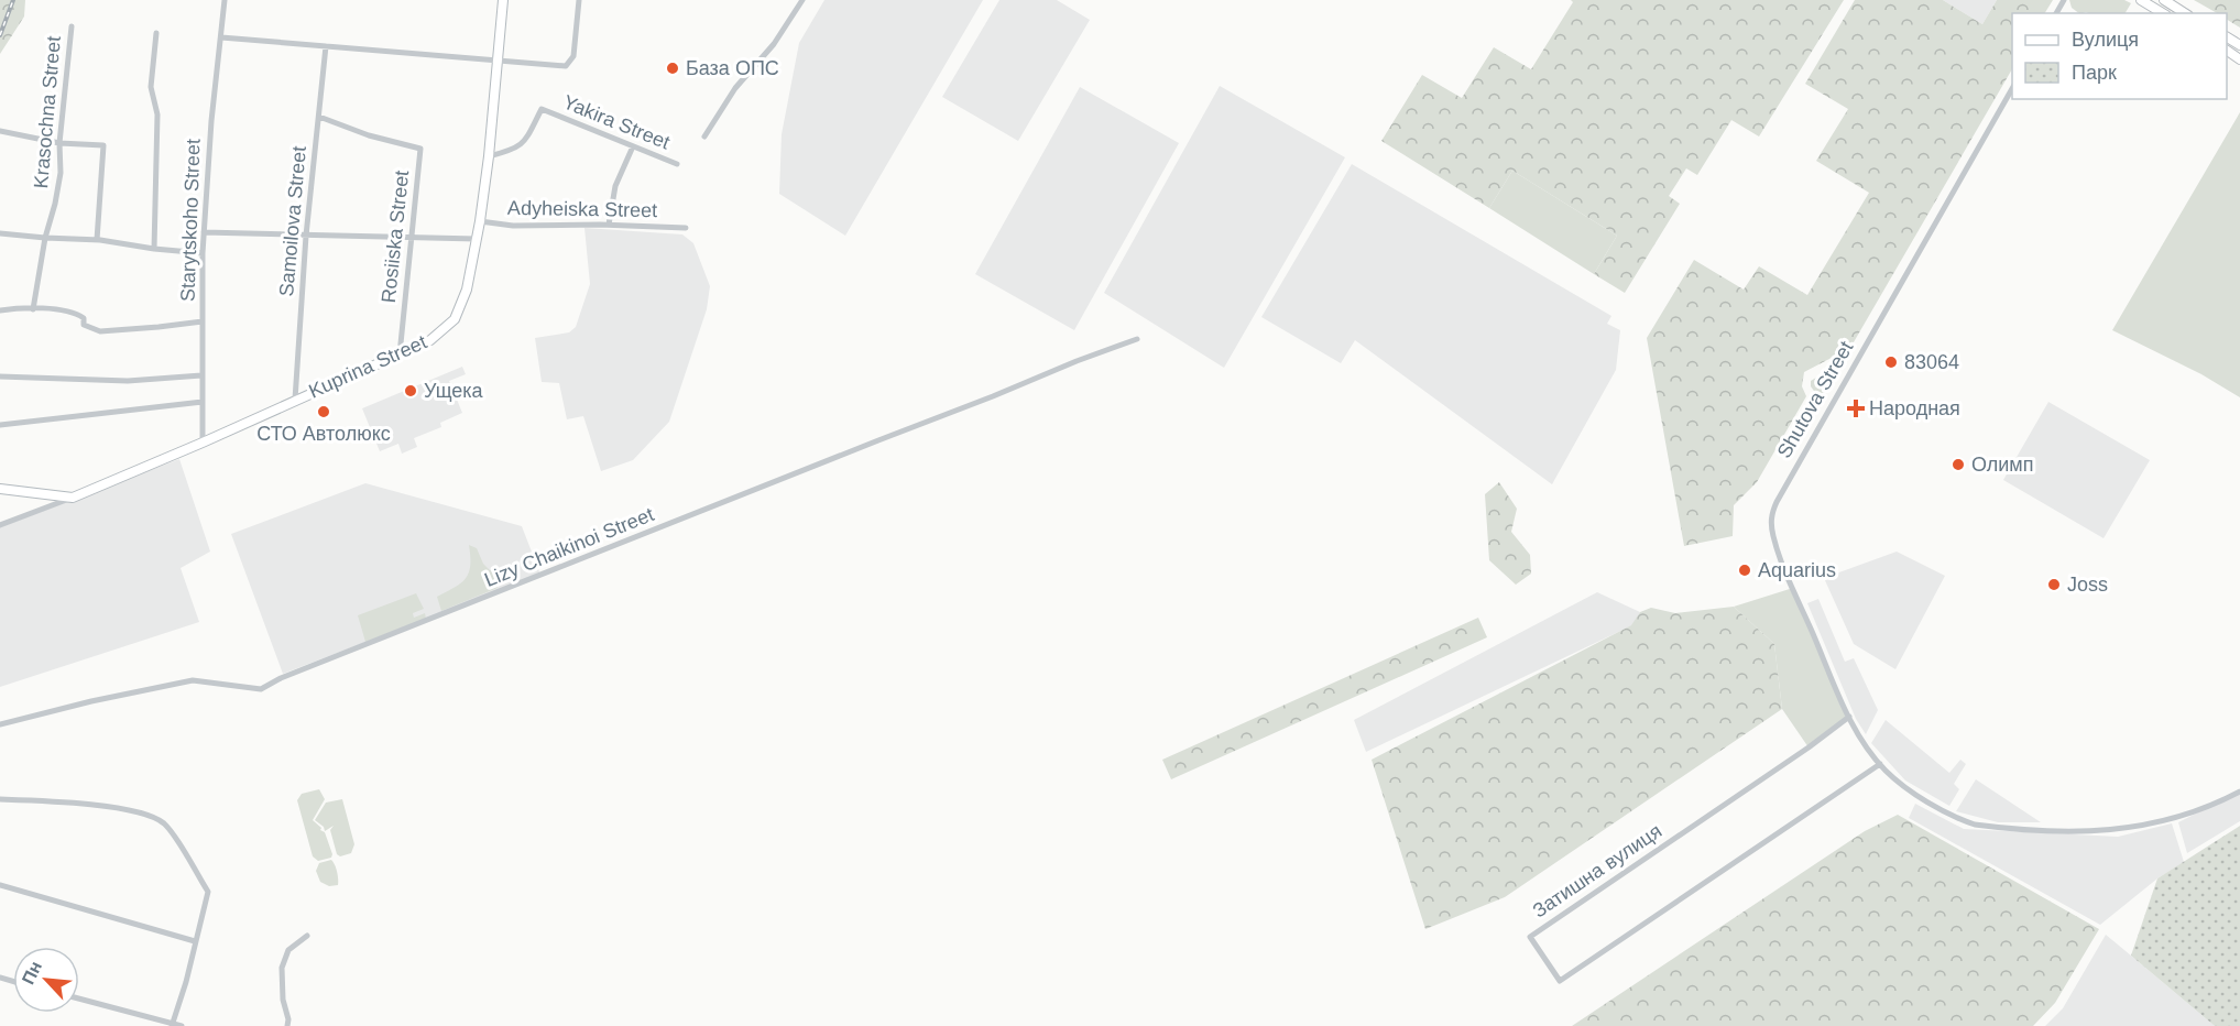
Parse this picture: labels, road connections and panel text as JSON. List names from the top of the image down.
{
  "streets": {
    "main road": ["Kuprina Street"],
    "street": [
      "Krasochna Street",
      "Yakira Street",
      "Adyheiska Street",
      "Starytskoho Street",
      "Samoilova Street",
      "Rosiiska Street",
      "Shutova Street",
      "Lizy Chaikinoi Street",
      "Затишна вулиця"
    ]
  },
  "crossings": [
    ["Yakira Street", "Kuprina Street"],
    ["Adyheiska Street", "Kuprina Street"],
    ["Starytskoho Street", "Kuprina Street"],
    ["Samoilova Street", "Rosiiska Street"],
    ["Samoilova Street", "Kuprina Street"],
    ["Rosiiska Street", "Kuprina Street"],
    ["Shutova Street", "Затишна вулиця"]
  ],
  "places": {
    "other": [
      "База ОПС",
      "83064",
      "Ущека",
      "СТО Автолюкс",
      "Олимп",
      "Aquarius",
      "Joss"
    ],
    "health": ["Народная"]
  },
  "legend": ["Вулиця", "Парк"],
  "north": "top left"
}
